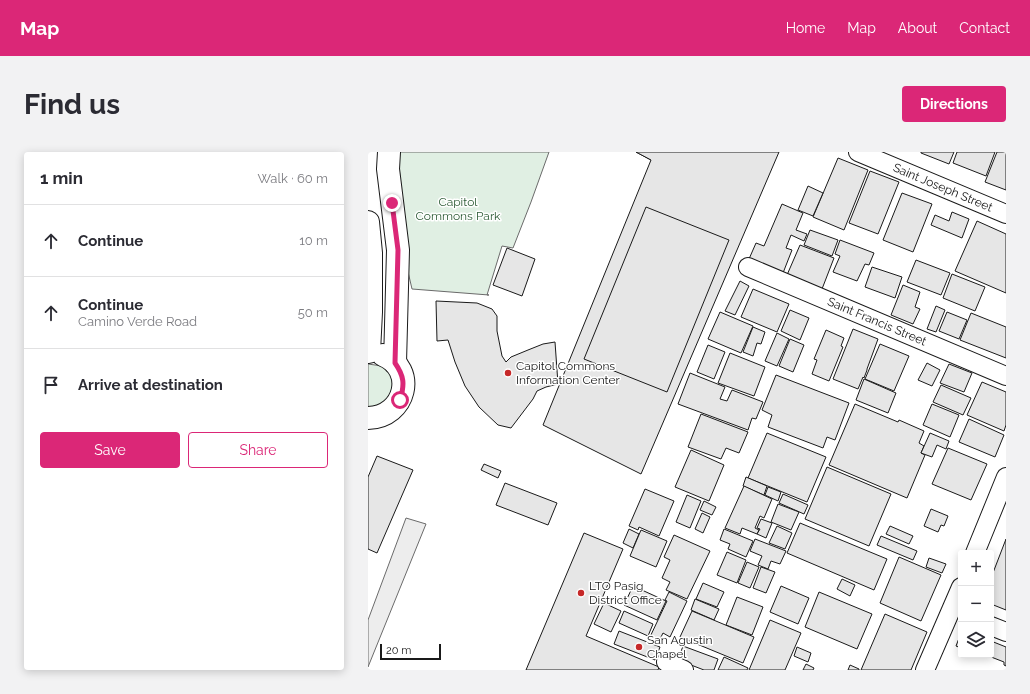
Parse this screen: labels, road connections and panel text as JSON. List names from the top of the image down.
{
  "streets": {
    "street": ["Saint Joseph Street", "Saint Francis Street"]
  },
  "parks": ["Capitol Commons Park"],
  "places": ["Capitol Commons Information Center", "LTO Pasig District Office", "San Agustin Chapel"],
  "scale_bar": "20 m",
  "page": {
    "header": "Map",
    "nav": [
      "Home",
      "Map",
      "About",
      "Contact"
    ],
    "buttons": [
      "Directions",
      ["Save", "Share"]
    ],
    "title": "Find us",
    "heading": ["1 min", "Walk · 60 m"],
    "list": [
      ["Continue", "10 m"],
      ["Continue", "Camino Verde Road", "50 m"],
      "Arrive at destination"
    ],
    "map_buttons": ["+", "−"],
    "scale": "20 m"
  }
}
